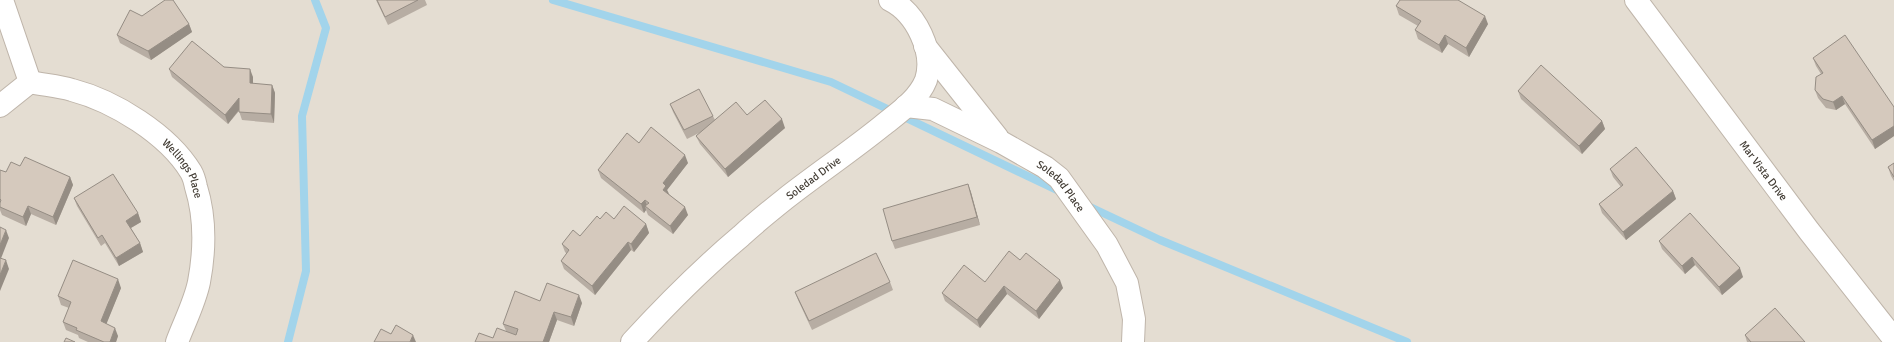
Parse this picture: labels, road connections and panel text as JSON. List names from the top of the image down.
{
  "streets": {
    "street": [
      "Wellings Place",
      "Mar Vista Drive",
      "Soledad Drive",
      "Soledad Place"
    ]
  },
  "crossings": [
    ["Soledad Drive", "Soledad Place"]
  ]
}
